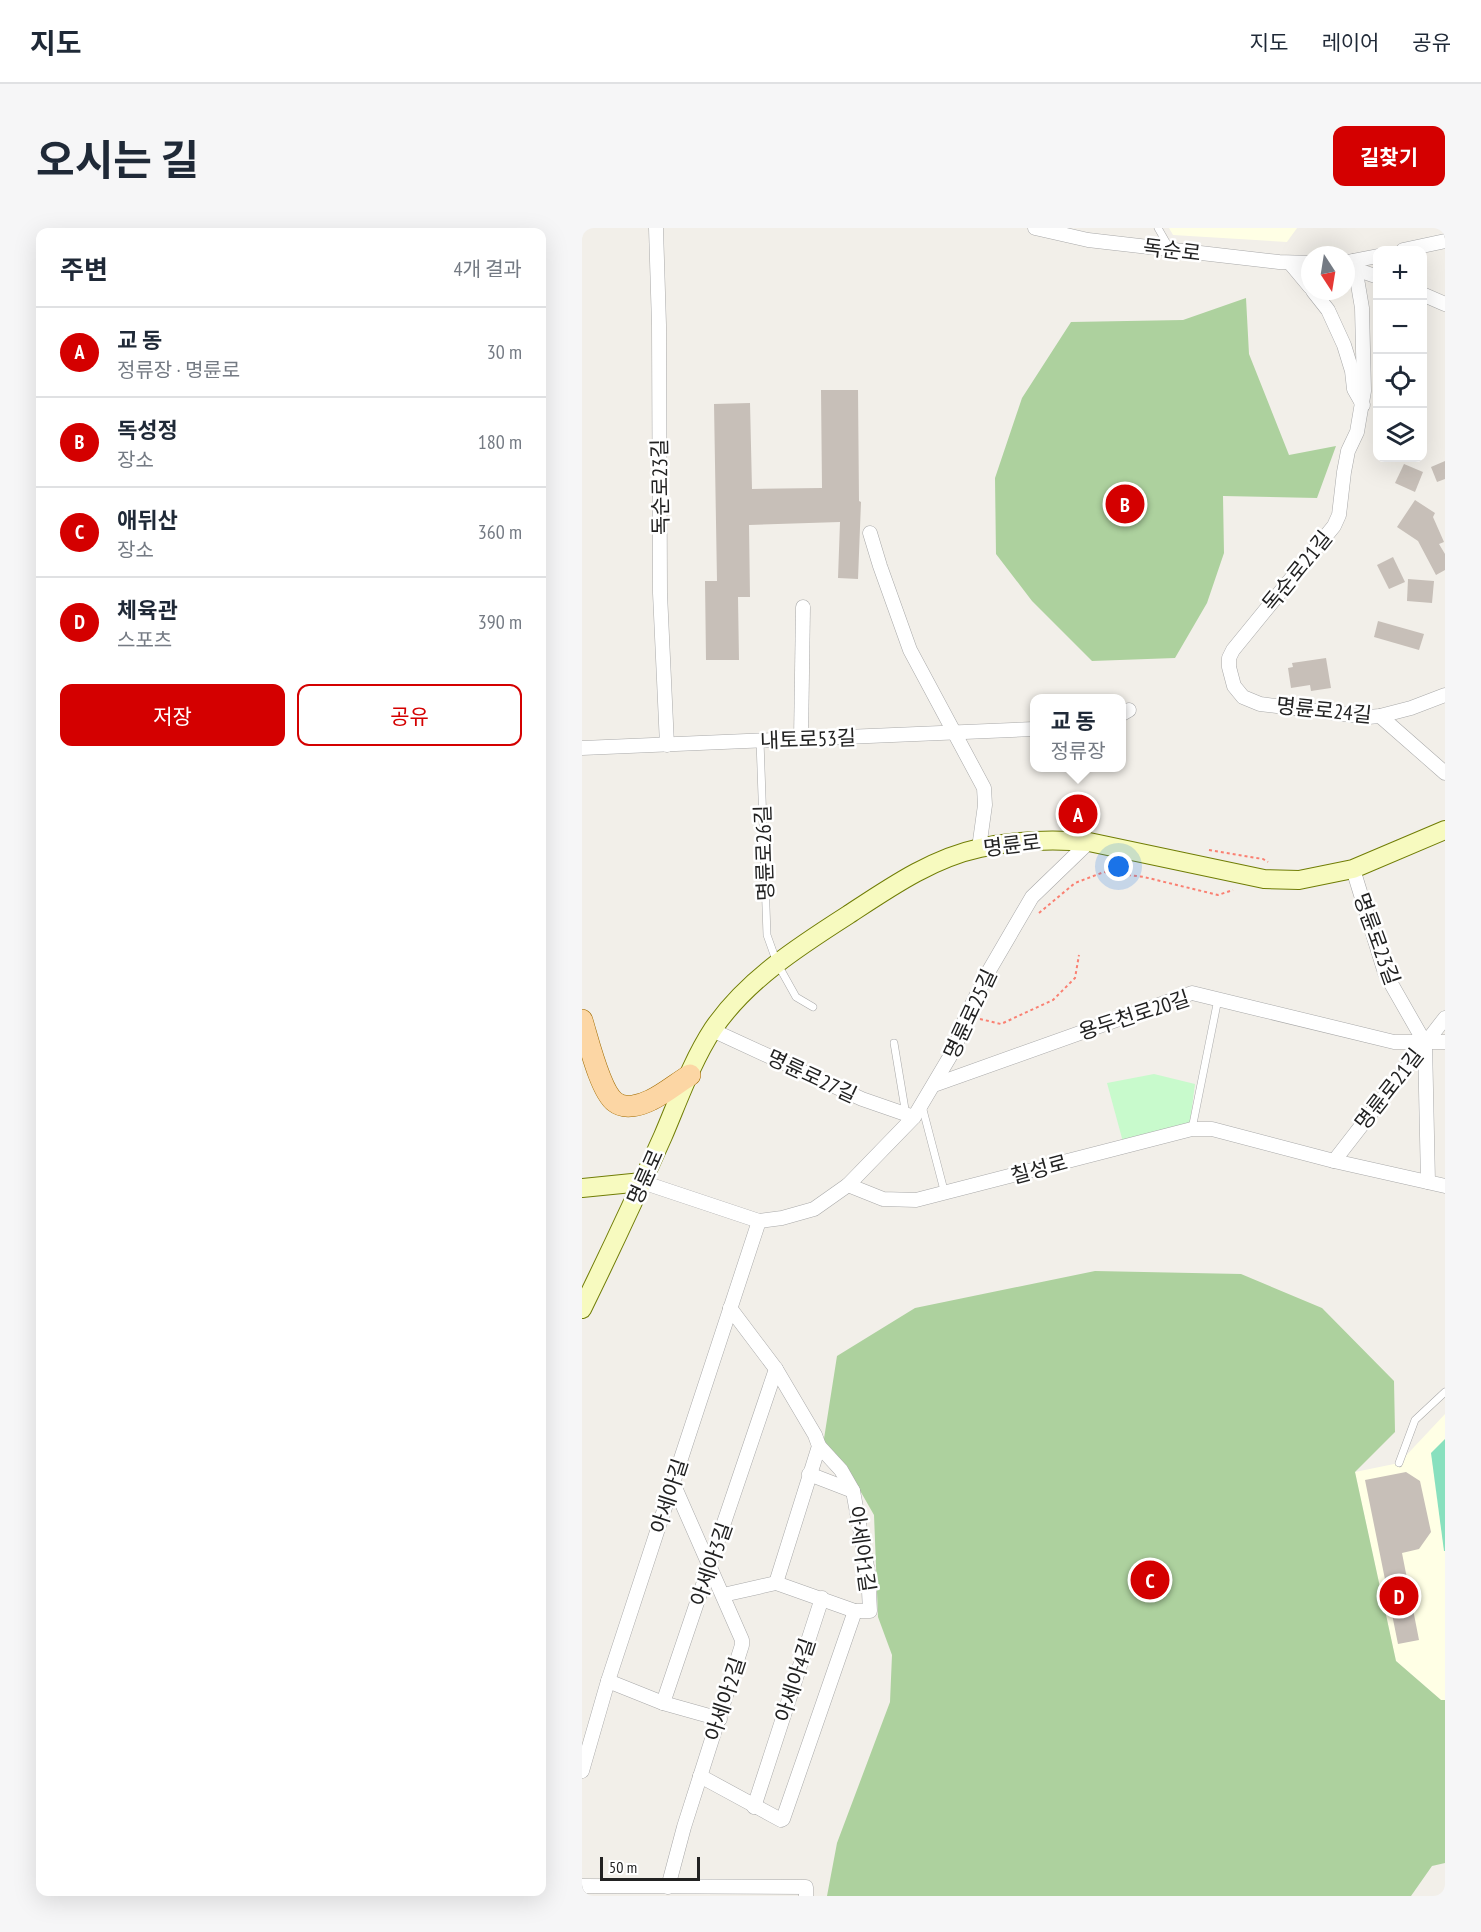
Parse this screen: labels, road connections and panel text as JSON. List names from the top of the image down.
{
  "streets": {
    "street": [
      "독순로",
      "독순로23길",
      "독순로21길",
      "명륜로24길",
      "내토로53길",
      "명륜로",
      "명륜로23길",
      "명륜로25길",
      "용두천로20길",
      "명륜로27길",
      "명륜로21길",
      "칠성로",
      "아세아길",
      "아세아1길",
      "아세아3길",
      "아세아4길",
      "아세아2길"
    ],
    "lane": ["명륜로26길"]
  },
  "crossings": [
    ["독순로23길", "내토로53길"],
    ["독순로21길", "명륜로24길"],
    ["내토로53길", "명륜로26길"],
    ["명륜로", "명륜로26길"],
    ["명륜로", "명륜로23길"],
    ["명륜로", "명륜로25길"],
    ["명륜로", "명륜로27길"],
    ["명륜로23길", "용두천로20길"],
    ["명륜로23길", "명륜로21길"],
    ["명륜로23길", "칠성로"],
    ["명륜로25길", "용두천로20길"],
    ["명륜로25길", "명륜로27길"],
    ["명륜로25길", "칠성로"],
    ["용두천로20길", "명륜로21길"],
    ["명륜로21길", "칠성로"],
    ["아세아길", "아세아2길"],
    ["아세아1길", "아세아4길"],
    ["아세아3길", "아세아2길"]
  ],
  "scale_bar": "50 m",
  "north": "bottom",
  "page": {
    "header": "지도",
    "nav": ["지도", "레이어", "공유"],
    "title": "오시는 길",
    "buttons": [
      "길찾기",
      ["저장", "공유"]
    ],
    "heading": ["주변", "4개 결과"],
    "map_buttons": ["+", "−"],
    "list": [
      {
        "mark": "A",
        "name": "교 동",
        "note": "정류장 · 명륜로",
        "value": "30 m"
      },
      {
        "mark": "B",
        "name": "독성정",
        "note": "장소",
        "value": "180 m"
      },
      {
        "mark": "C",
        "name": "애뒤산",
        "note": "장소",
        "value": "360 m"
      },
      {
        "mark": "D",
        "name": "체육관",
        "note": "스포츠",
        "value": "390 m"
      }
    ],
    "pins": [
      "B",
      "A",
      "C",
      "D"
    ],
    "popup": ["교 동", "정류장"],
    "scale": "50 m"
  }
}
